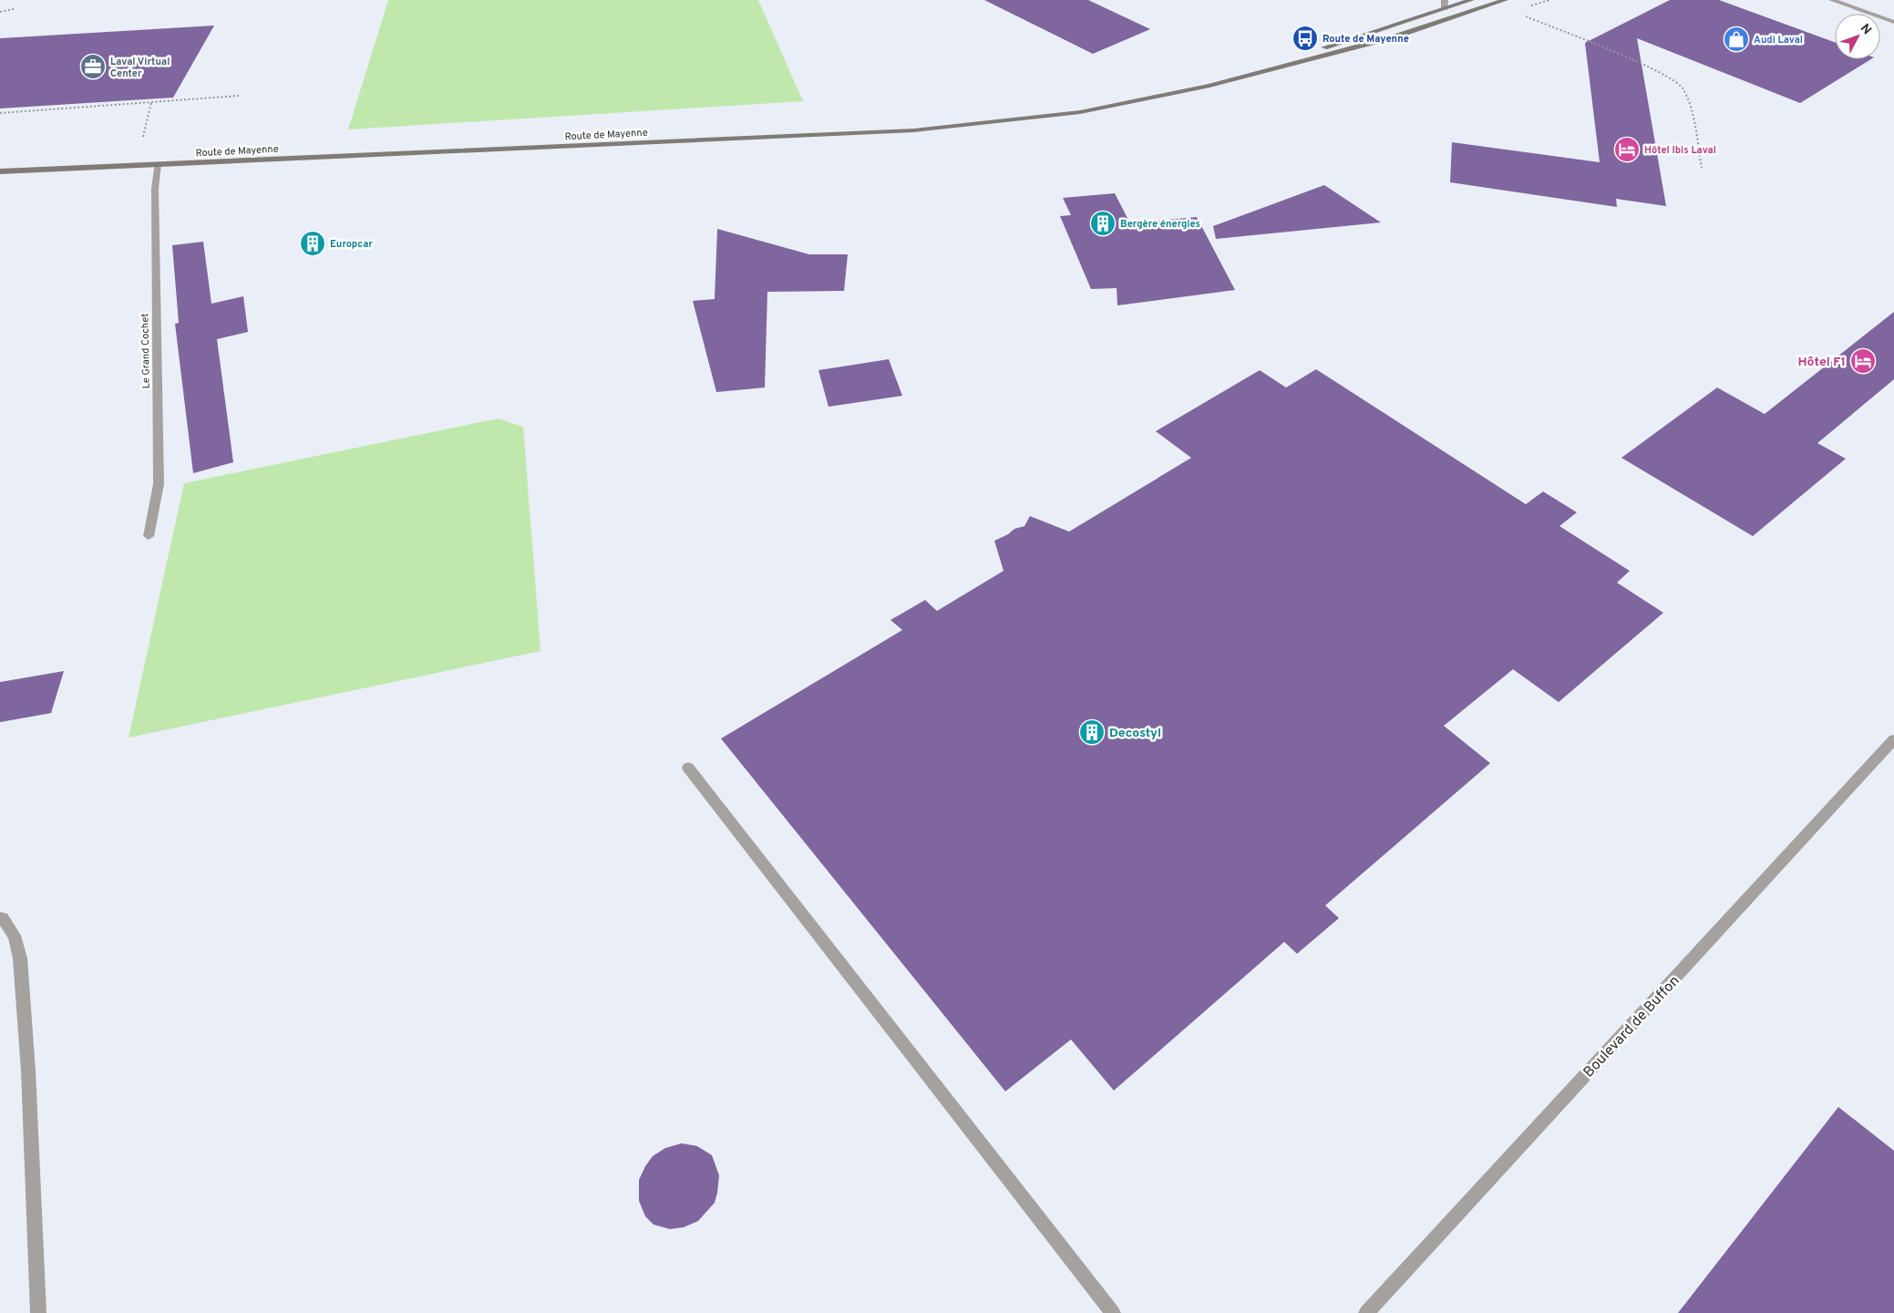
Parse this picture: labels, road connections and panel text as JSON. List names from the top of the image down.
{
  "streets": {
    "main road": ["Route de Mayenne"],
    "street": ["Le Grand Cochet", "Boulevard de Buffon"]
  },
  "crossings": [
    ["Route de Mayenne", "Le Grand Cochet"]
  ],
  "places": {
    "bus stop": ["Route de Mayenne"],
    "shop": ["Audi Laval"],
    "office": ["Laval Virtual Center"],
    "hotel": ["Hôtel Ibis Laval", "Hôtel F1"],
    "building": ["Bergère énergies", "Europcar", "Decostyl"]
  },
  "north": "top right"
}
